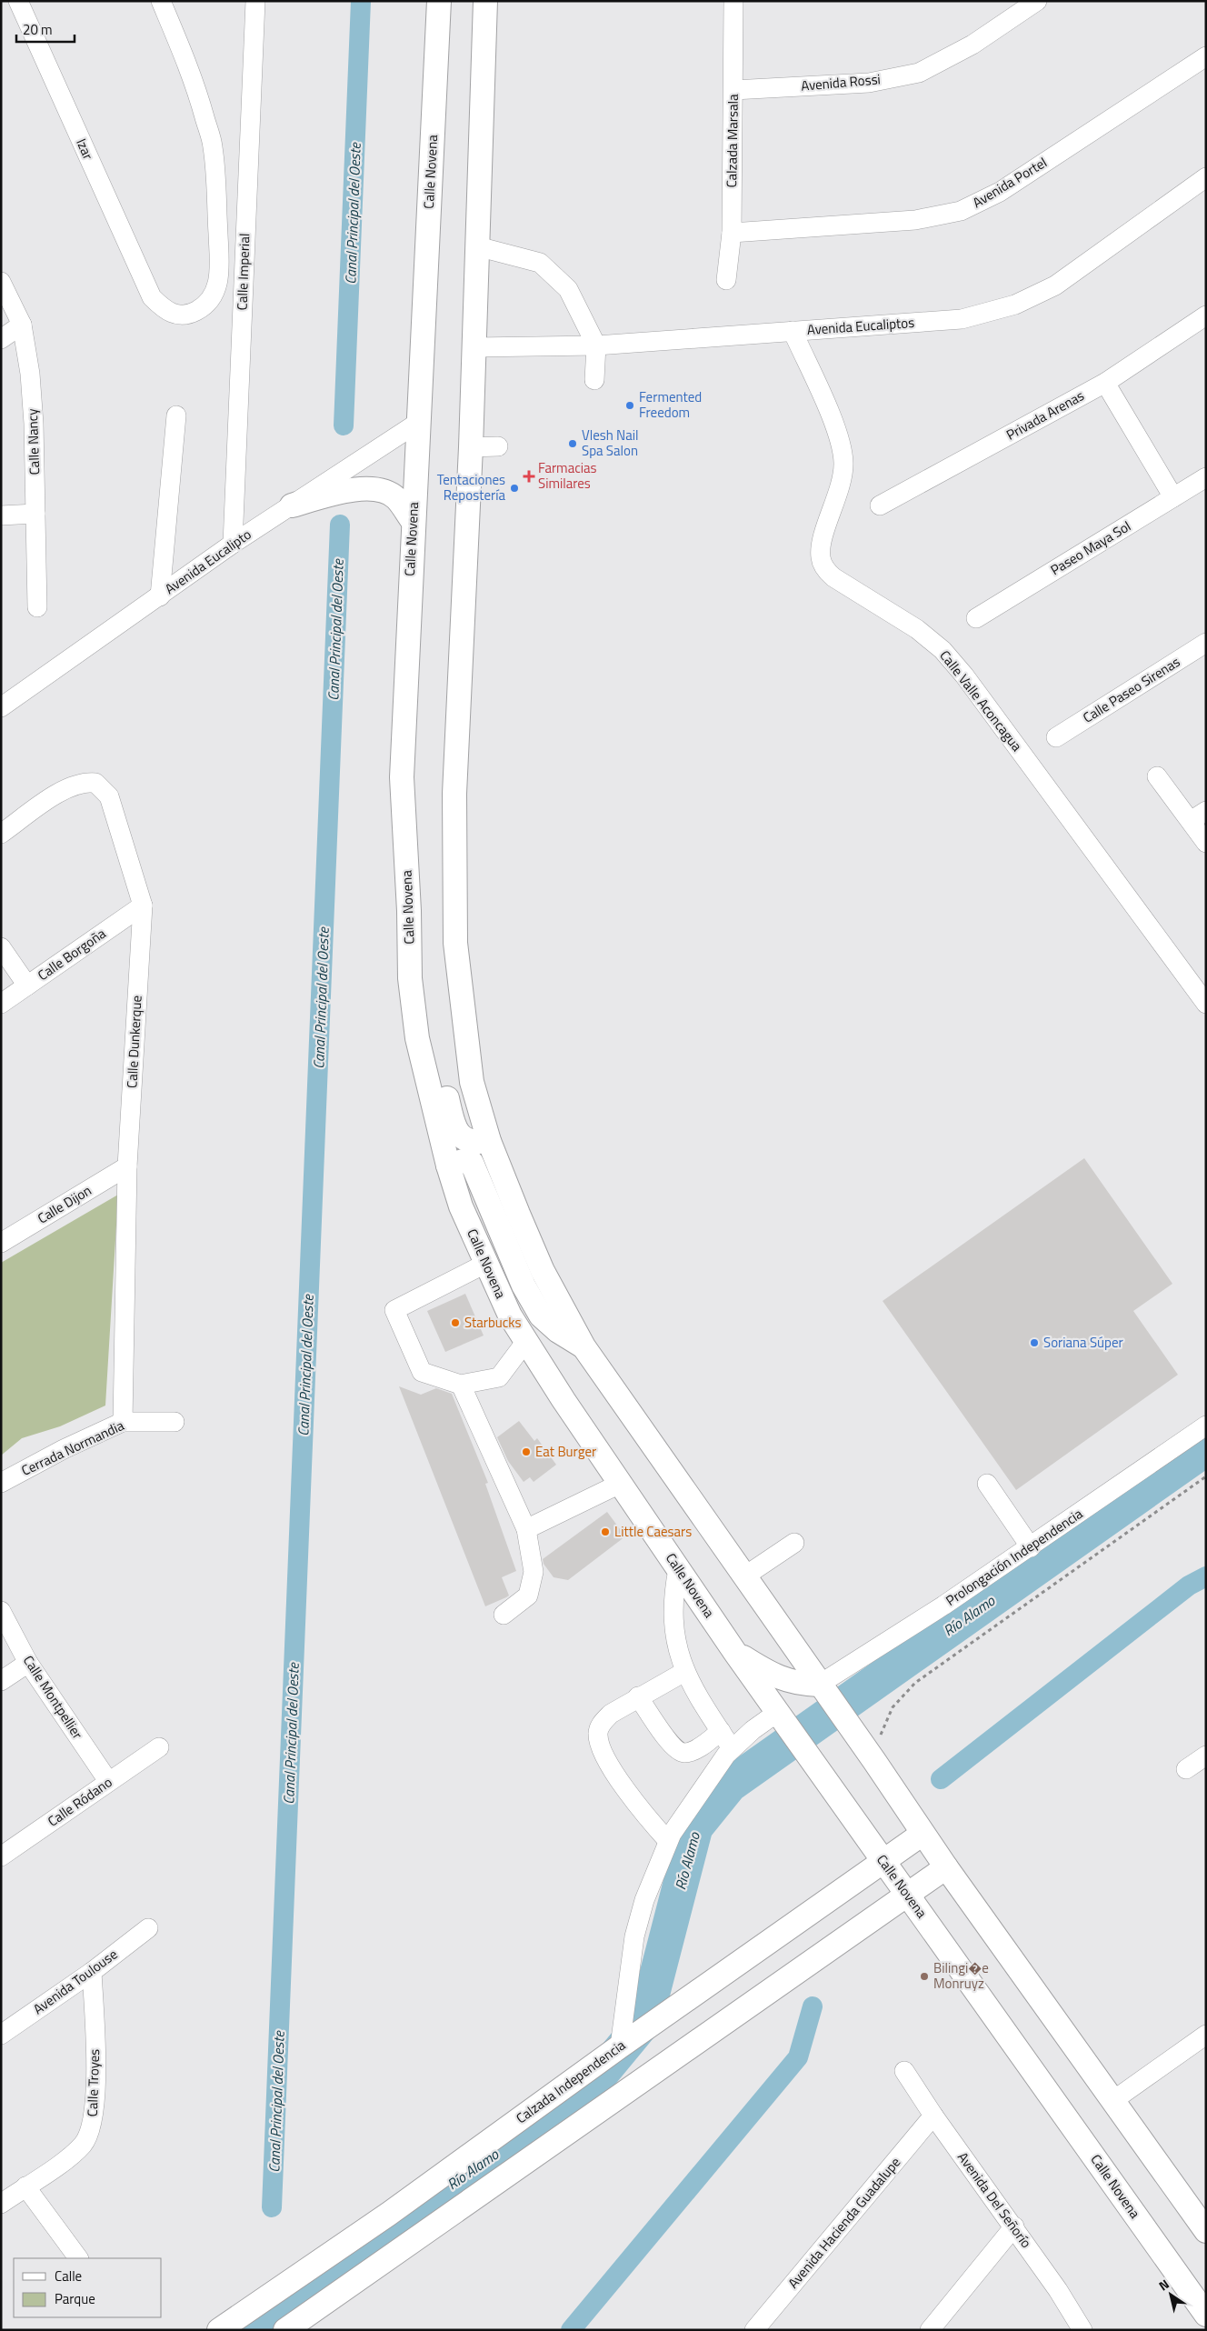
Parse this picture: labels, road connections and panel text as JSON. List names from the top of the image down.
{
  "streets": {
    "main road": ["Calle Novena", "Calzada Independencia"],
    "street": [
      "Avenida Rossi",
      "Calzada Marsala",
      "Izar",
      "Avenida Portel",
      "Calle Imperial",
      "Avenida Eucaliptos",
      "Privada Arenas",
      "Calle Nancy",
      "Paseo Maya Sol",
      "Avenida Eucalipto",
      "Calle Paseo Sirenas",
      "Calle Valle Aconcagua",
      "Calle Borgoña",
      "Calle Dunkerque",
      "Calle Dijon",
      "Cerrada Normandia",
      "Prolongación Independencia",
      "Calle Montpellier",
      "Calle Ródano",
      "Avenida Toulouse",
      "Calle Troyes",
      "Avenida Del Señorío",
      "Avenida Hacienda Guadalupe"
    ]
  },
  "crossings": [
    ["Avenida Rossi", "Calzada Marsala"],
    ["Calzada Marsala", "Avenida Portel"],
    ["Calle Novena", "Avenida Eucalipto"],
    ["Calle Novena", "Calzada Independencia"],
    ["Calle Imperial", "Avenida Eucalipto"],
    ["Avenida Eucaliptos", "Calle Valle Aconcagua"],
    ["Calle Borgoña", "Calle Dunkerque"],
    ["Calle Dunkerque", "Calle Dijon"],
    ["Calle Dunkerque", "Cerrada Normandia"],
    ["Calle Montpellier", "Calle Ródano"],
    ["Avenida Toulouse", "Calle Troyes"],
    ["Avenida Del Señorío", "Avenida Hacienda Guadalupe"]
  ],
  "water": ["Canal Principal del Oeste", "Río Alamo"],
  "places": {
    "other": [
      "Fermented Freedom",
      "Vlesh Nail Spa Salon",
      "Tentaciones Repostería",
      "Starbucks",
      "Soriana Súper",
      "Eat Burger",
      "Little Caesars",
      "Bilingi�e Monruyz"
    ],
    "health": ["Farmacias Similares"]
  },
  "legend": ["Calle", "Parque"],
  "scale_bar": "20 m",
  "north": "top left"
}
